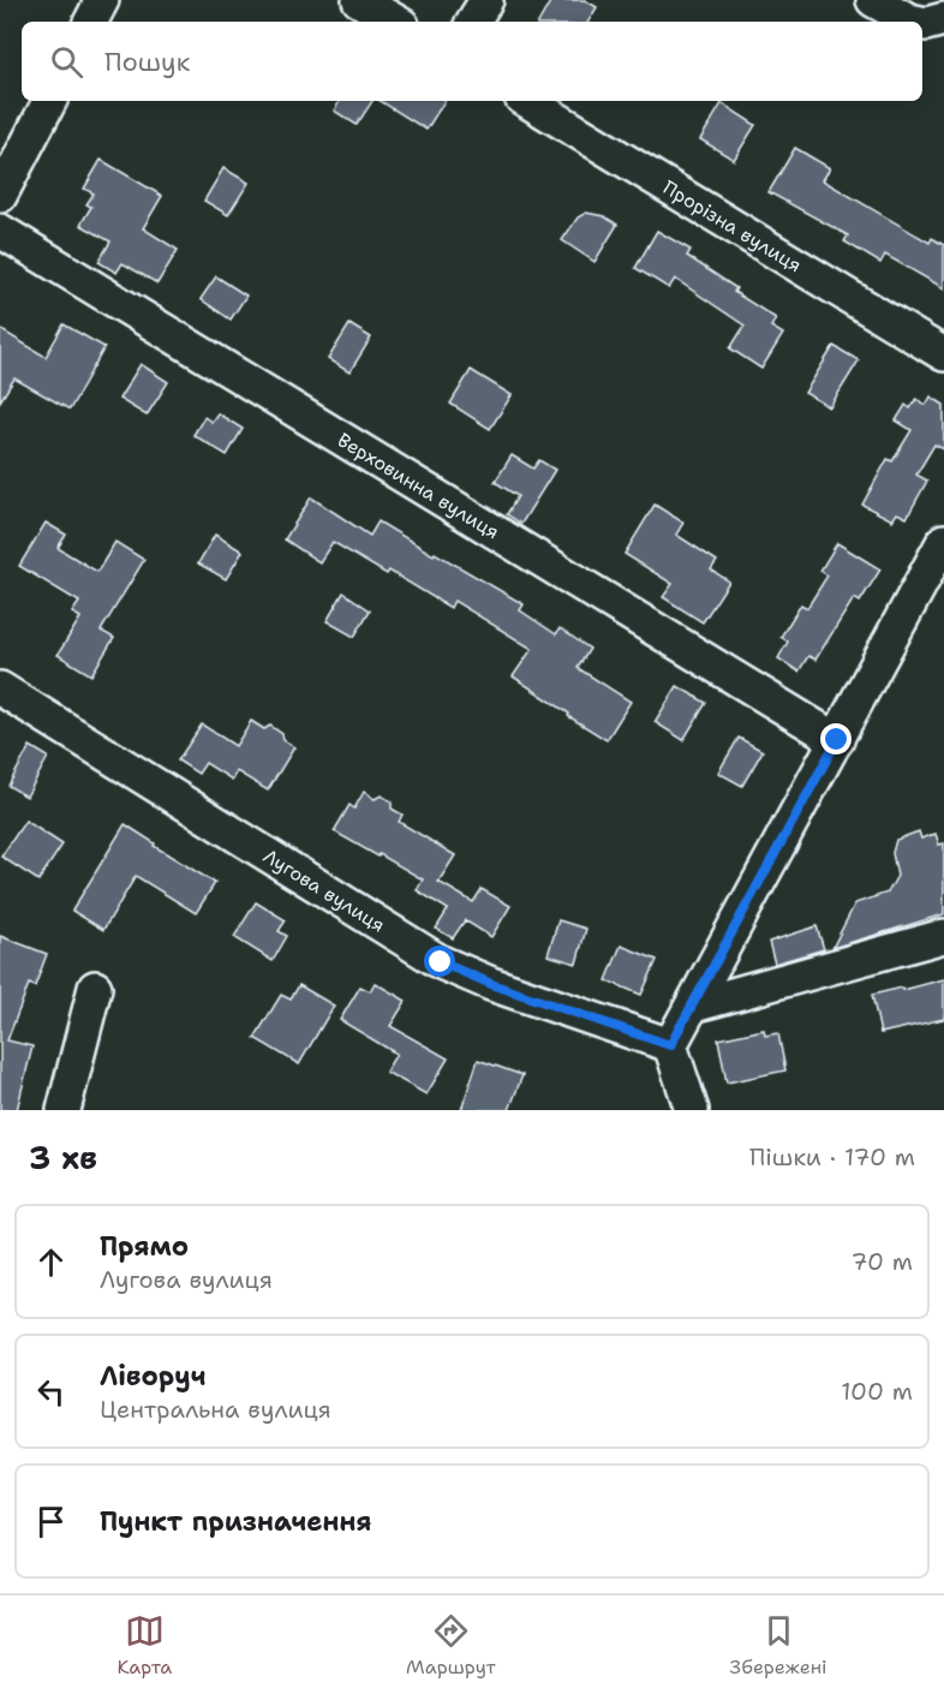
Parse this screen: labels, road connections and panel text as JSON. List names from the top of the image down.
{
  "streets": {
    "street": ["Прорізна вулиця", "Верховинна вулиця", "Лугова вулиця"]
  },
  "page": {
    "search": "Пошук",
    "heading": ["3 хв", "Пішки · 170 m"],
    "list": [
      ["Прямо", "Лугова вулиця", "70 m"],
      ["Ліворуч", "Центральна вулиця", "100 m"],
      "Пункт призначення"
    ],
    "nav": ["Карта", "Маршрут", "Збережені"]
  }
}
